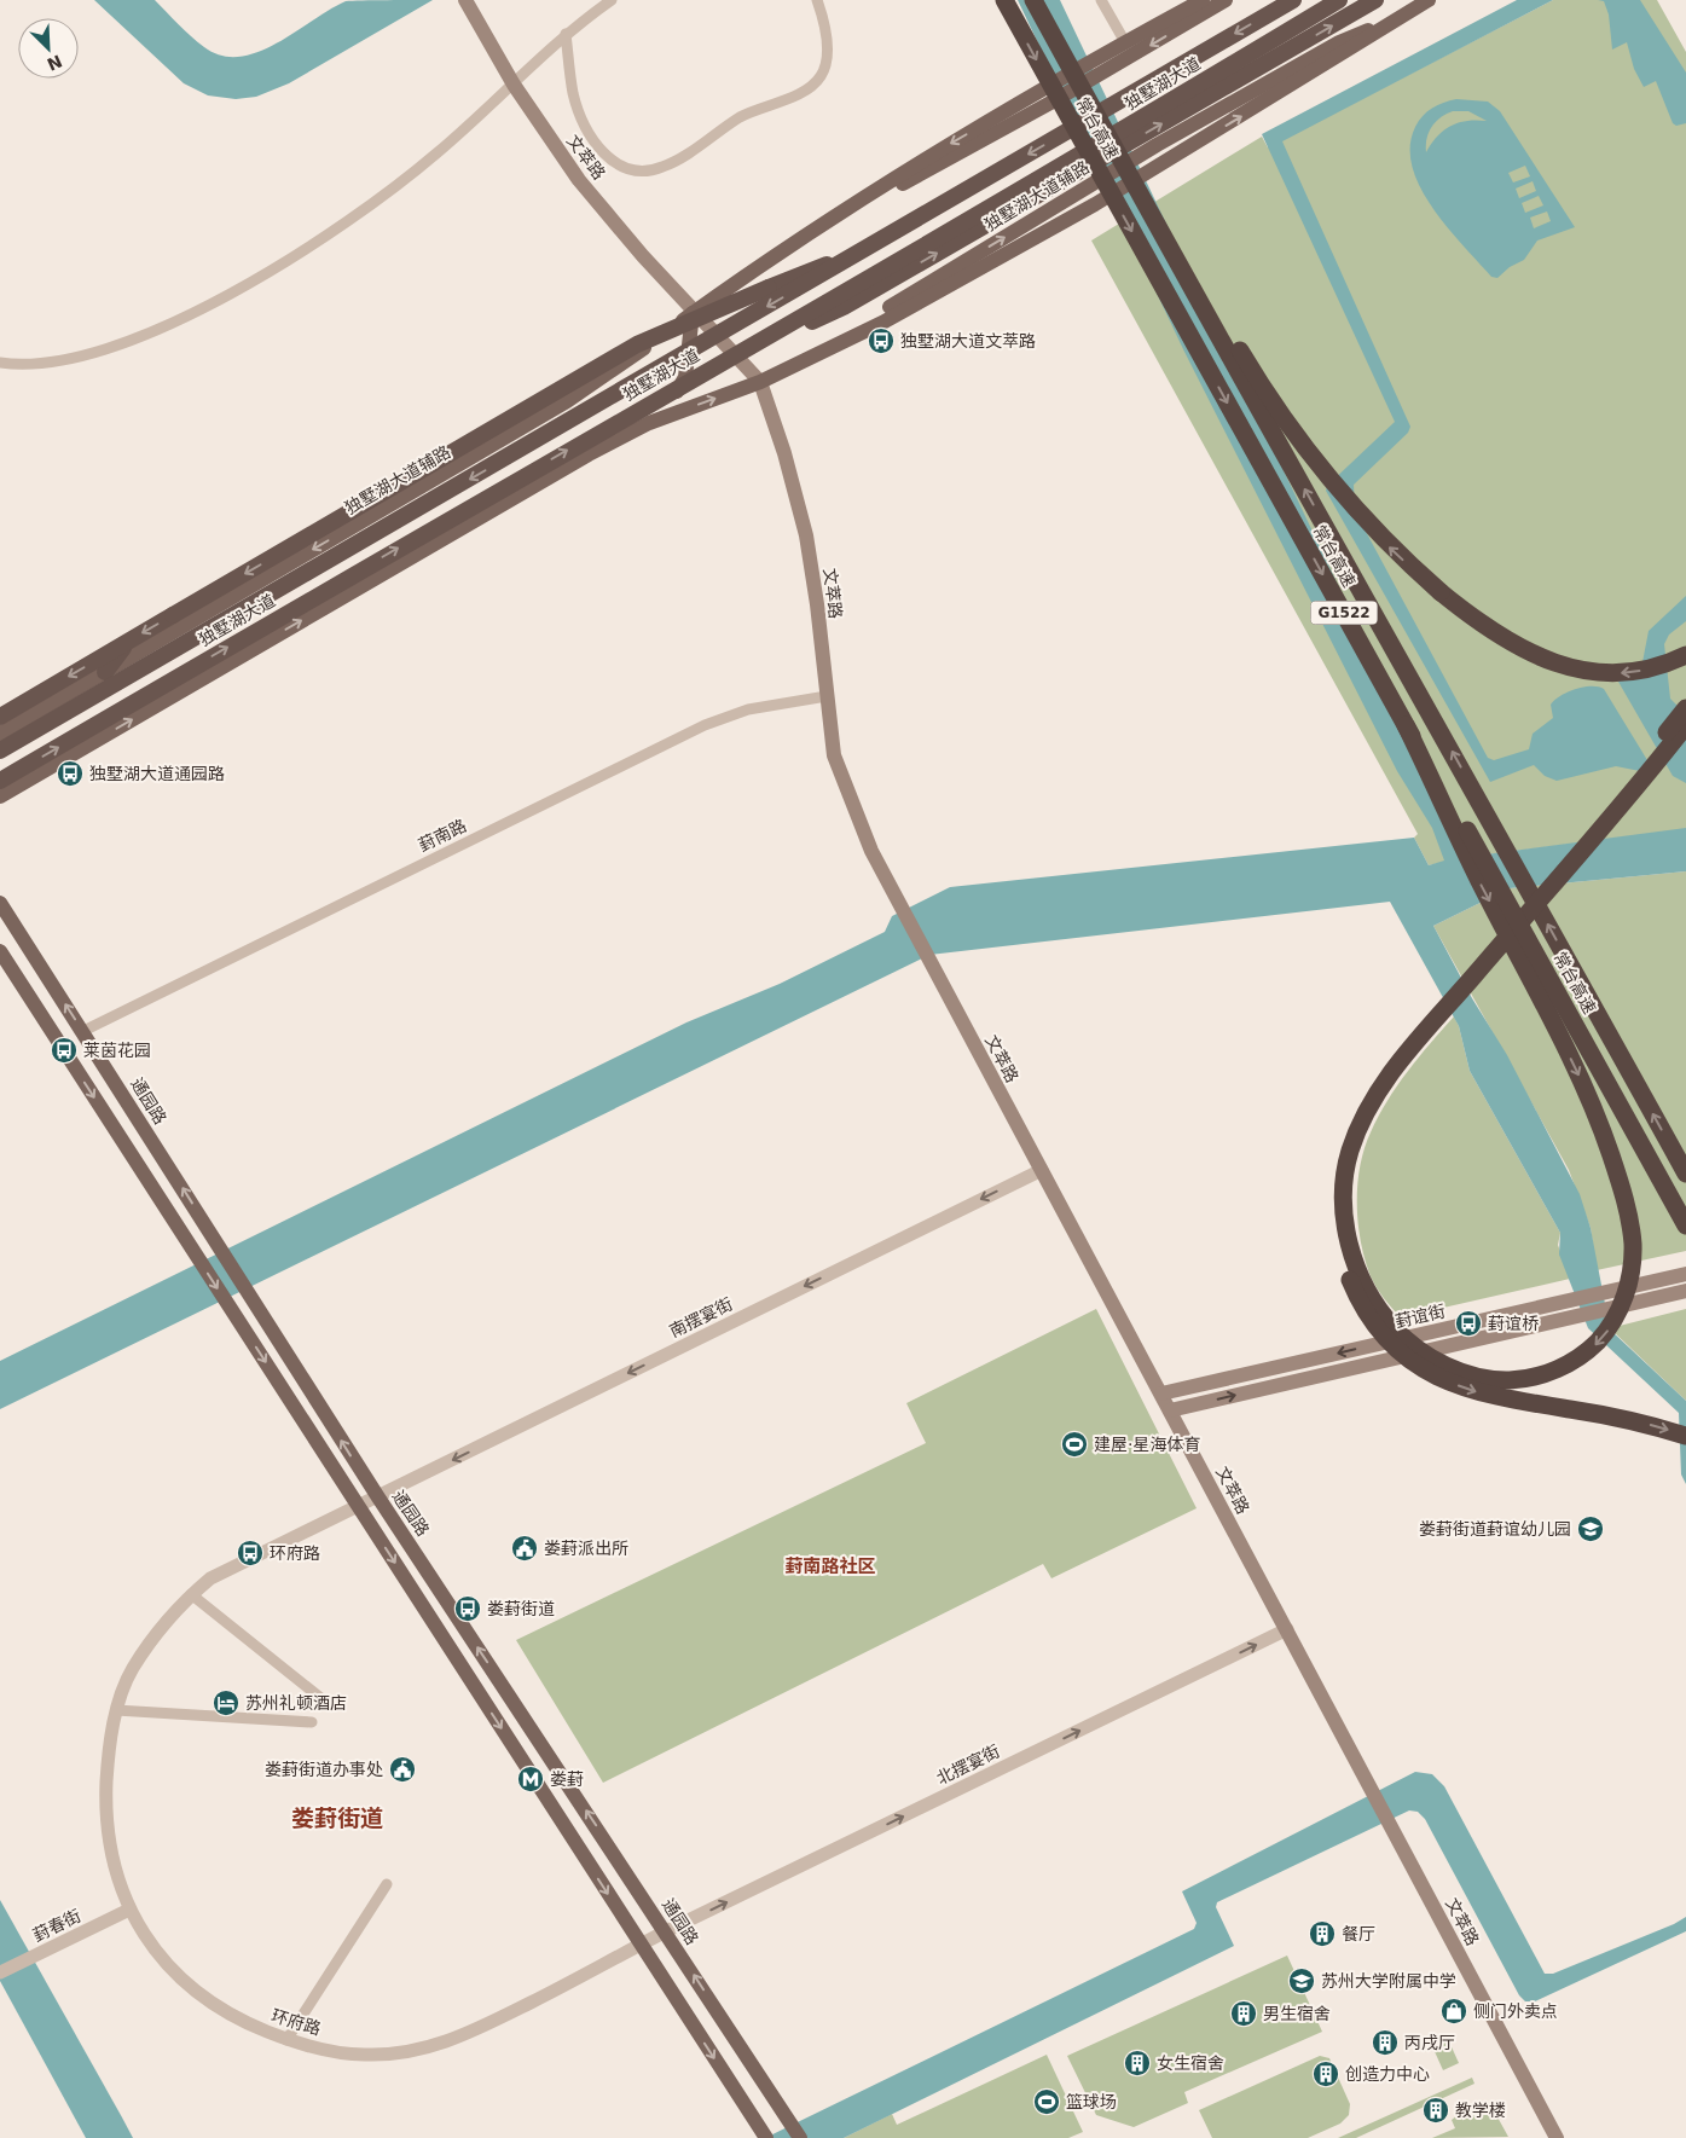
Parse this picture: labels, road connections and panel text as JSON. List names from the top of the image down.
{
  "streets": {
    "highway": ["独墅湖大道", "常台高速", "G1522"],
    "main road": [
      "文萃路",
      "独墅湖大道辅路",
      "通园路",
      "葑谊街"
    ],
    "street": [
      "葑南路",
      "南摆宴街",
      "北摆宴街",
      "葑春街",
      "环府路"
    ]
  },
  "crossings": [
    ["文萃路", "独墅湖大道辅路"],
    ["文萃路", "葑南路"],
    ["文萃路", "葑谊街"],
    ["文萃路", "南摆宴街"],
    ["文萃路", "北摆宴街"],
    ["葑南路", "通园路"],
    ["通园路", "南摆宴街"],
    ["通园路", "北摆宴街"],
    ["通园路", "环府路"],
    ["南摆宴街", "环府路"],
    ["北摆宴街", "环府路"],
    ["葑春街", "环府路"]
  ],
  "one_way": ["南摆宴街", "北摆宴街"],
  "districts": ["葑南路社区", "娄葑街道"],
  "places": {
    "bus stop": [
      "独墅湖大道文萃路",
      "独墅湖大道通园路",
      "莱茵花园",
      "葑谊桥",
      "环府路",
      "娄葑街道"
    ],
    "sports": ["建屋·星海体育", "篮球场"],
    "school or university": ["娄葑街道葑谊幼儿园", "苏州大学附属中学"],
    "public building": ["娄葑派出所", "娄葑街道办事处"],
    "hotel": ["苏州礼顿酒店"],
    "metro station": ["娄葑"],
    "building": [
      "餐厅",
      "男生宿舍",
      "丙戌厅",
      "女生宿舍",
      "创造力中心",
      "教学楼"
    ],
    "shop": ["侧门外卖点"]
  },
  "north": "bottom right"
}
